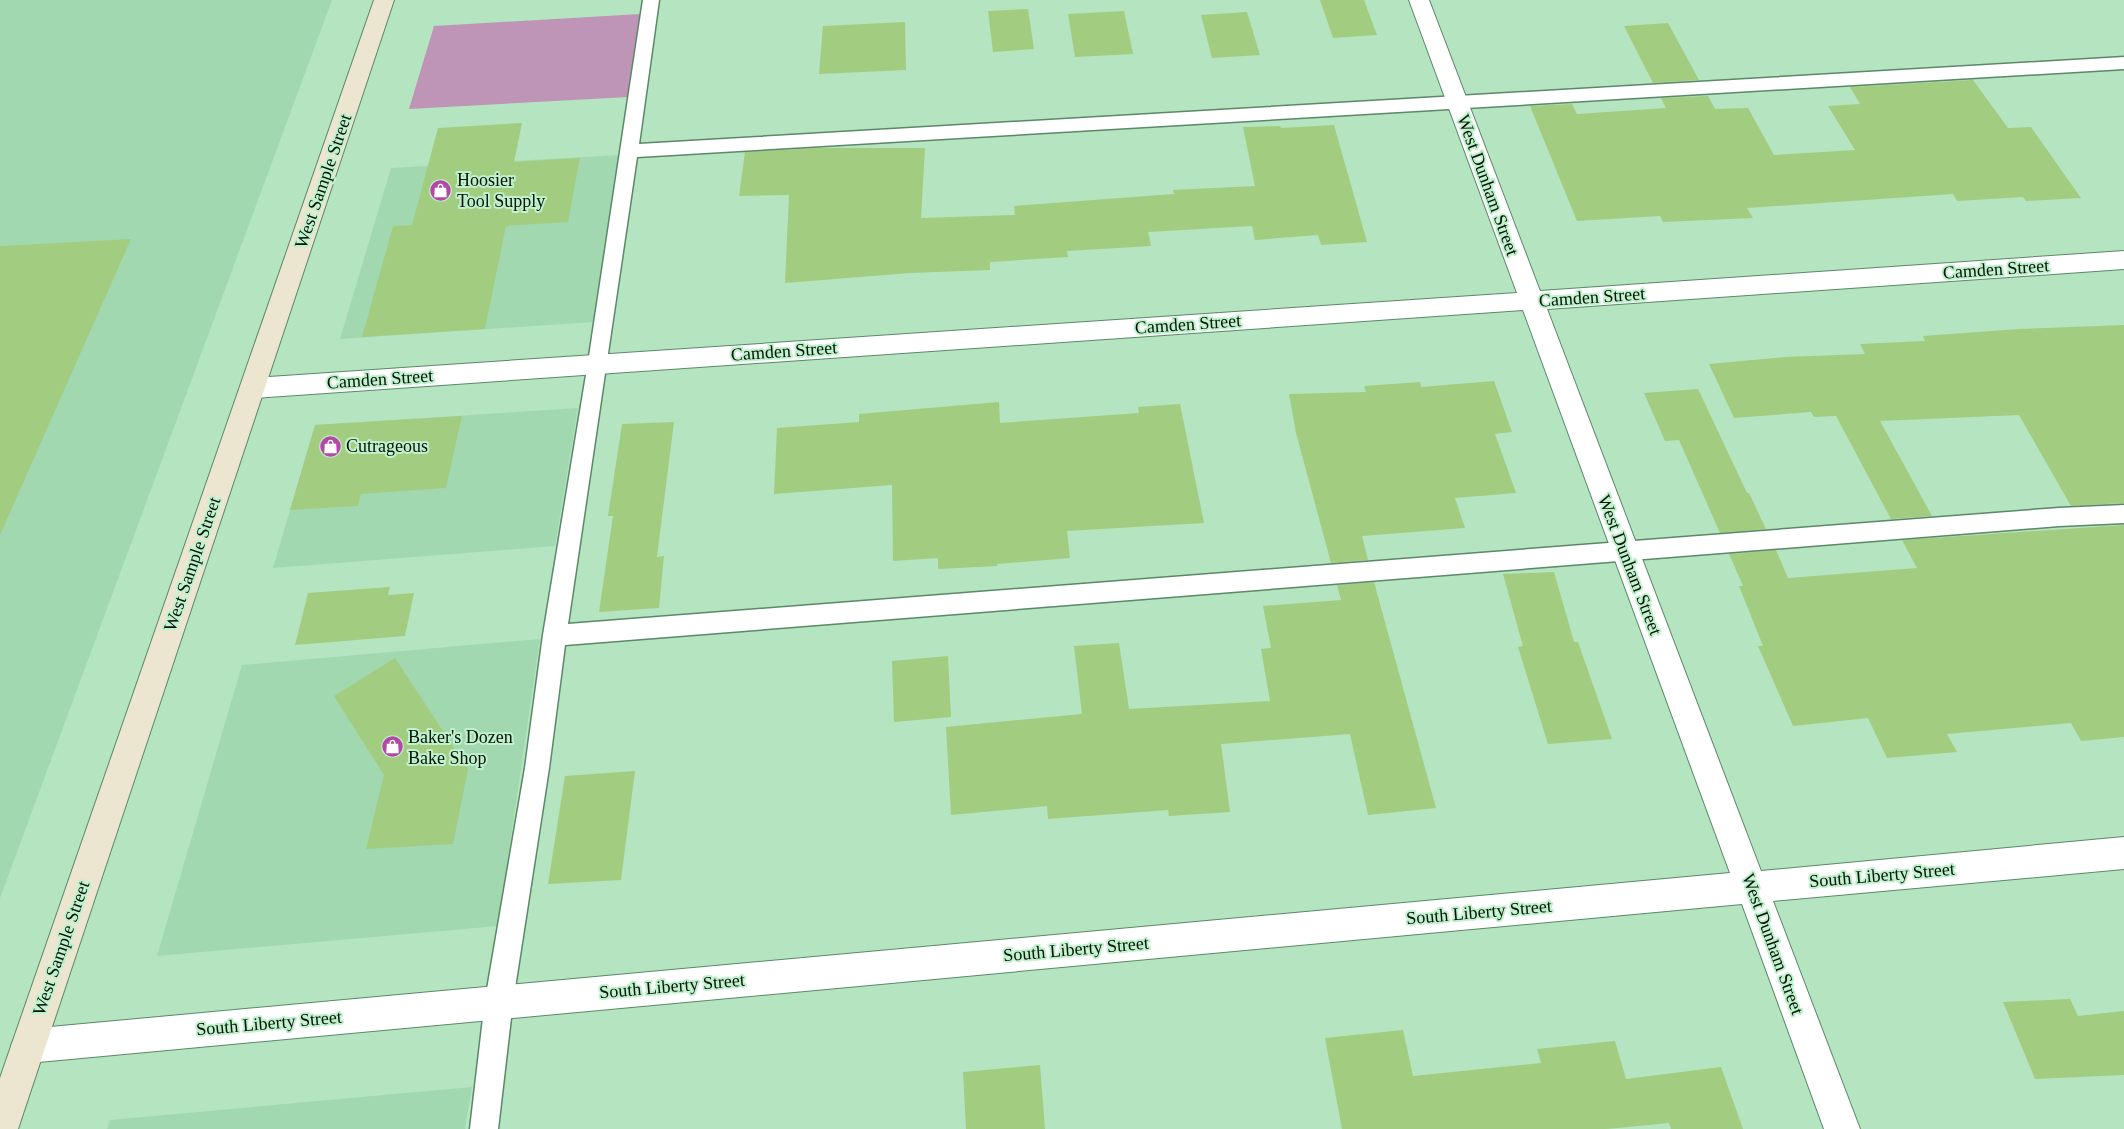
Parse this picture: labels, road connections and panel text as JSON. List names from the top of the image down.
{
  "streets": {
    "main road": ["West Sample Street"],
    "street": ["West Dunham Street", "Camden Street", "South Liberty Street"]
  },
  "crossings": [
    ["West Sample Street", "Camden Street"],
    ["West Sample Street", "South Liberty Street"],
    ["West Dunham Street", "Camden Street"],
    ["West Dunham Street", "South Liberty Street"]
  ],
  "places": {
    "shop": ["Hoosier Tool Supply", "Cutrageous", "Baker's Dozen Bake Shop"]
  }
}
